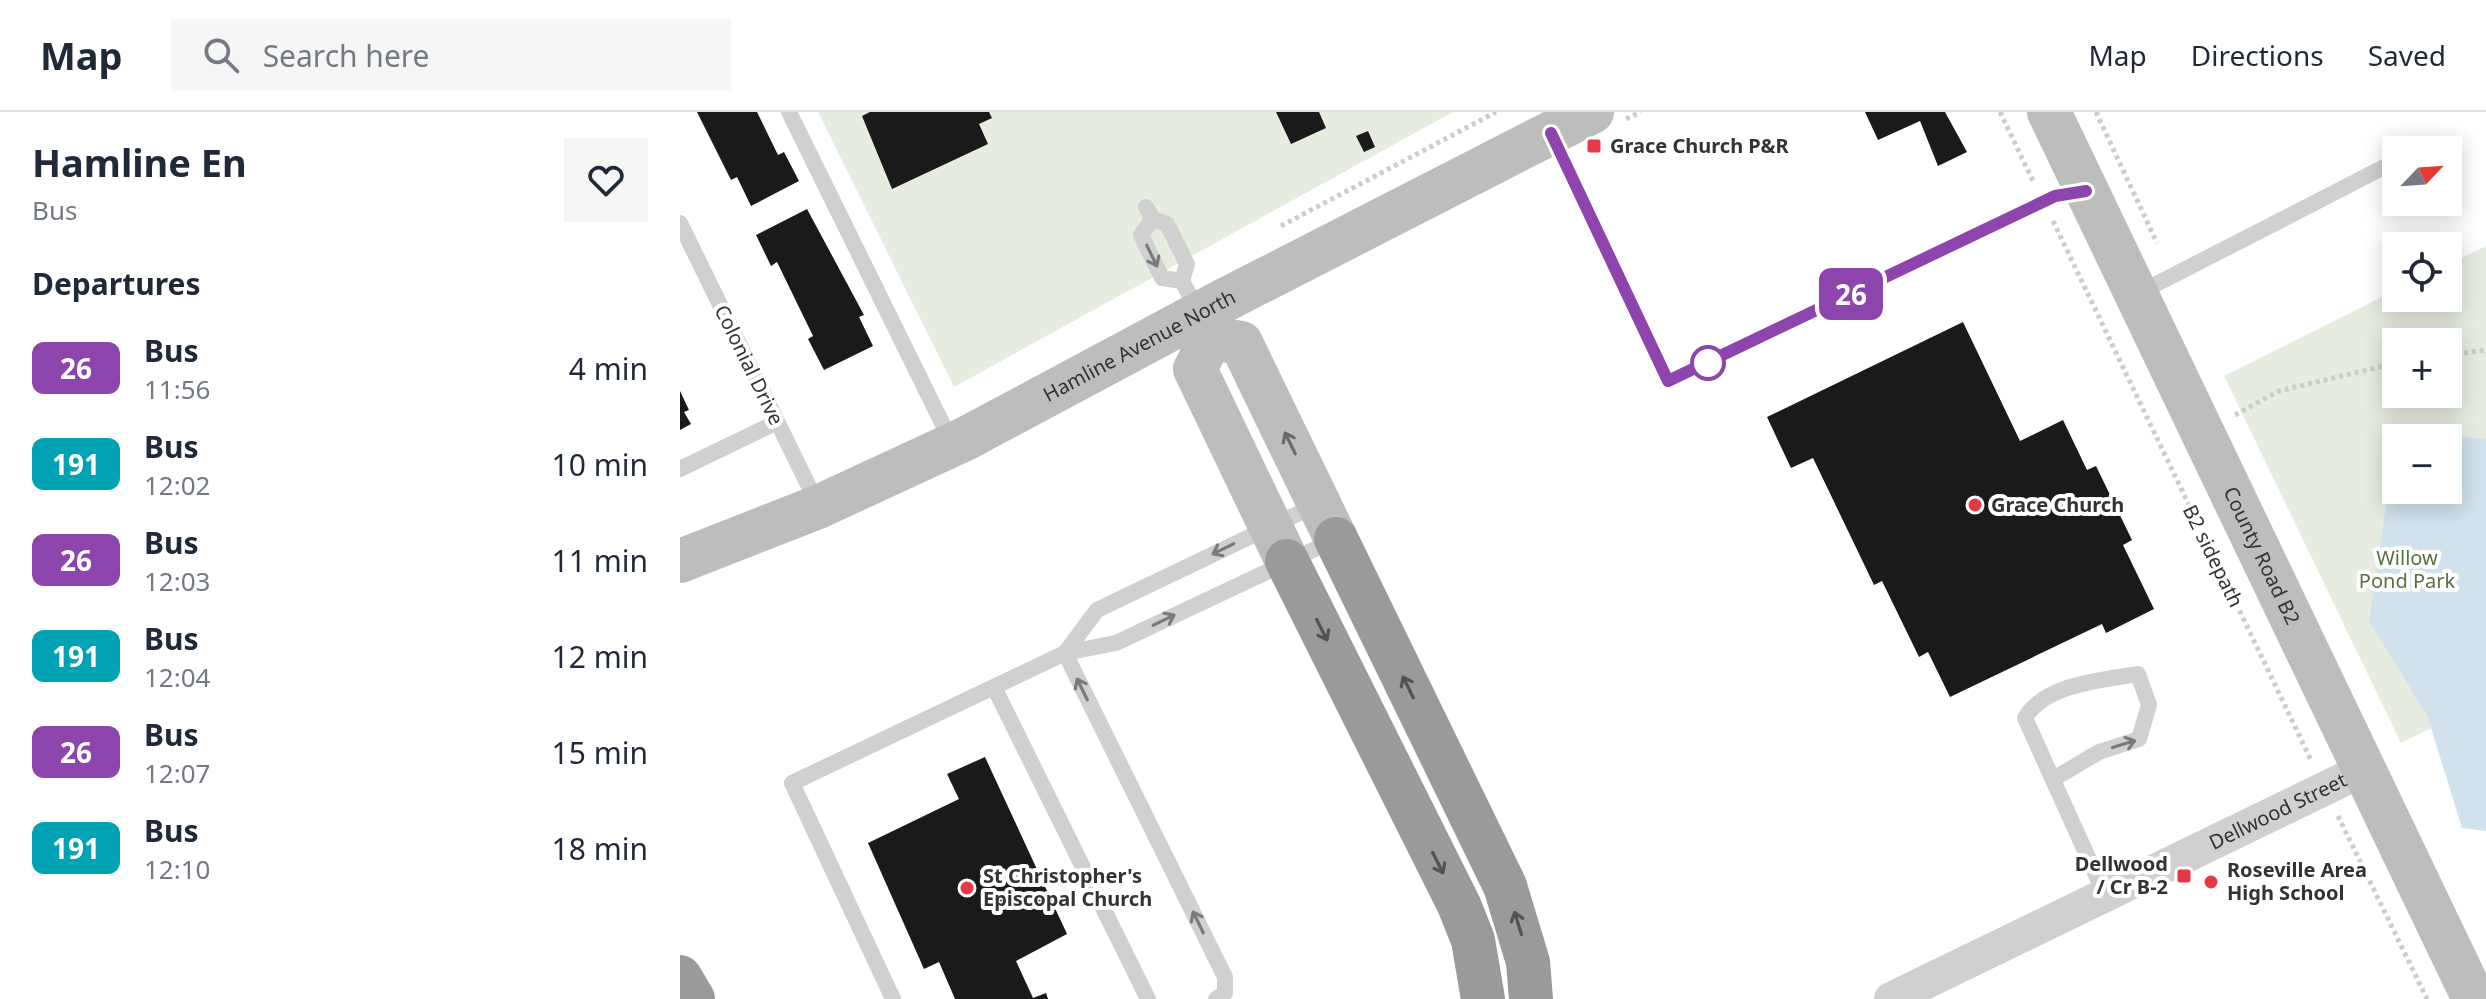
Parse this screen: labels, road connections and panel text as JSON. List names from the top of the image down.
{
  "streets": {
    "street": ["Hamline Avenue North", "County Road B2", "Dellwood Street"],
    "lane": ["Colonial Drive"],
    "path": ["B2 sidepath"]
  },
  "crossings": [
    ["Hamline Avenue North", "Colonial Drive"],
    ["B2 sidepath", "County Road B2"],
    ["B2 sidepath", "Dellwood Street"],
    ["County Road B2", "Dellwood Street"]
  ],
  "parks": ["Willow Pond Park"],
  "places": {
    "transit": ["Grace Church P&R", "Dellwood / Cr B-2"],
    "other": ["Grace Church", "Roseville Area High School", "St Christopher's Episcopal Church"]
  },
  "lines": ["bus line 26"],
  "north": "top right",
  "page": {
    "header": "Map",
    "search": "Search here",
    "nav": ["Map", "Directions", "Saved"],
    "heading": [
      ["Hamline En", "Bus"],
      "Departures"
    ],
    "on_map": "26",
    "map_buttons": ["+", "−"],
    "list": [
      {
        "mark": "26",
        "name": "Bus",
        "note": "11:56",
        "value": "4 min"
      },
      {
        "mark": "191",
        "name": "Bus",
        "note": "12:02",
        "value": "10 min"
      },
      {
        "mark": "26",
        "name": "Bus",
        "note": "12:03",
        "value": "11 min"
      },
      {
        "mark": "191",
        "name": "Bus",
        "note": "12:04",
        "value": "12 min"
      },
      {
        "mark": "26",
        "name": "Bus",
        "note": "12:07",
        "value": "15 min"
      },
      {
        "mark": "191",
        "name": "Bus",
        "note": "12:10",
        "value": "18 min"
      }
    ]
  }
}
